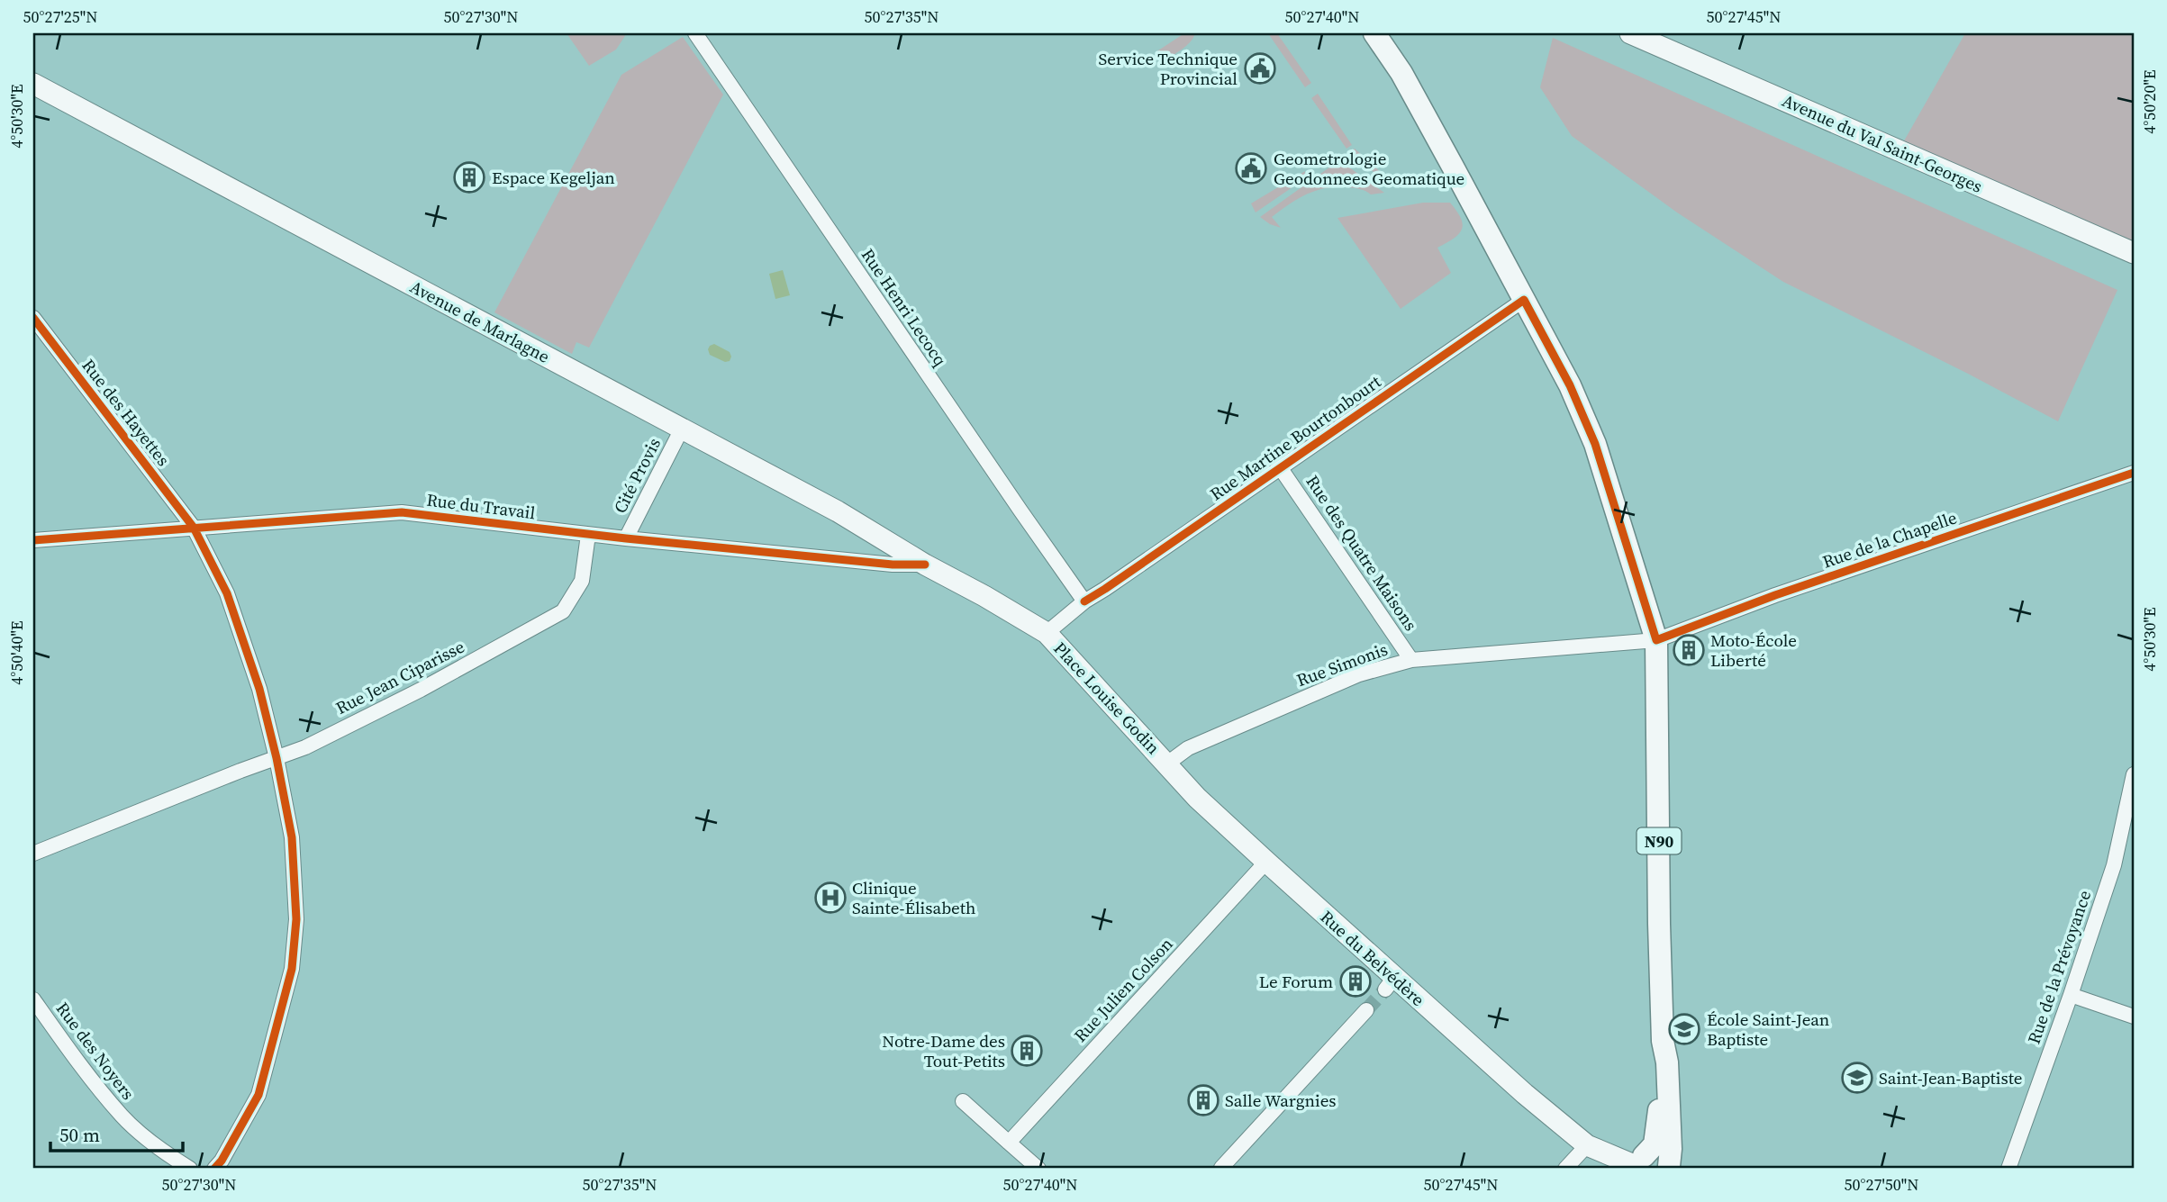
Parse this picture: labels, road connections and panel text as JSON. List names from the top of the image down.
{
  "streets": {
    "main road": [
      "Avenue du Val Saint-Georges",
      "Avenue de Marlagne",
      "Place Louise Godin",
      "N90",
      "Rue du Belvédère"
    ],
    "street": [
      "Rue Henri Lecocq",
      "Rue des Hayettes",
      "Rue Martine Bourtonbourt",
      "Cité Provis",
      "Rue du Travail",
      "Rue de la Chapelle",
      "Rue des Quatre Maisons",
      "Rue Simonis",
      "Rue Jean Ciparisse",
      "Rue de la Prévoyance",
      "Rue Julien Colson",
      "Rue des Noyers"
    ]
  },
  "crossings": [
    ["Rue Henri Lecocq", "Rue Martine Bourtonbourt"],
    ["Rue Henri Lecocq", "Place Louise Godin"],
    ["Avenue de Marlagne", "Cité Provis"],
    ["Avenue de Marlagne", "Rue du Travail"],
    ["Avenue de Marlagne", "Place Louise Godin"],
    ["Rue des Hayettes", "Rue du Travail"],
    ["Rue des Hayettes", "Rue Jean Ciparisse"],
    ["Rue Martine Bourtonbourt", "Rue des Quatre Maisons"],
    ["Rue Martine Bourtonbourt", "Place Louise Godin"],
    ["Rue Martine Bourtonbourt", "N90"],
    ["Cité Provis", "Rue du Travail"],
    ["Rue du Travail", "Rue Jean Ciparisse"],
    ["Rue du Travail", "Place Louise Godin"],
    ["Rue de la Chapelle", "Rue Simonis"],
    ["Rue de la Chapelle", "N90"],
    ["Rue des Quatre Maisons", "Rue Simonis"],
    ["Rue Simonis", "Place Louise Godin"],
    ["Rue Simonis", "N90"],
    ["Rue Simonis", "Rue du Belvédère"],
    ["Place Louise Godin", "Rue du Belvédère"],
    ["Rue du Belvédère", "Rue Julien Colson"]
  ],
  "places": {
    "public building": ["Service Technique Provincial", "Geometrologie Geodonnees Geomatique"],
    "building": [
      "Espace Kegeljan",
      "Moto-École Liberté",
      "Le Forum",
      "Notre-Dame des Tout-Petits",
      "Salle Wargnies"
    ],
    "hospital": ["Clinique Sainte-Élisabeth"],
    "school or university": ["École Saint-Jean Baptiste", "Saint-Jean-Baptiste"]
  },
  "scale_bar": "50 m",
  "coordinates": [
    "50°27'25\"N",
    "50°27'30\"N",
    "50°27'35\"N",
    "50°27'40\"N",
    "50°27'45\"N",
    "4°50'20\"E",
    "4°50'30\"E",
    "4°50'40\"E",
    "50°27'50\"N"
  ]
}
